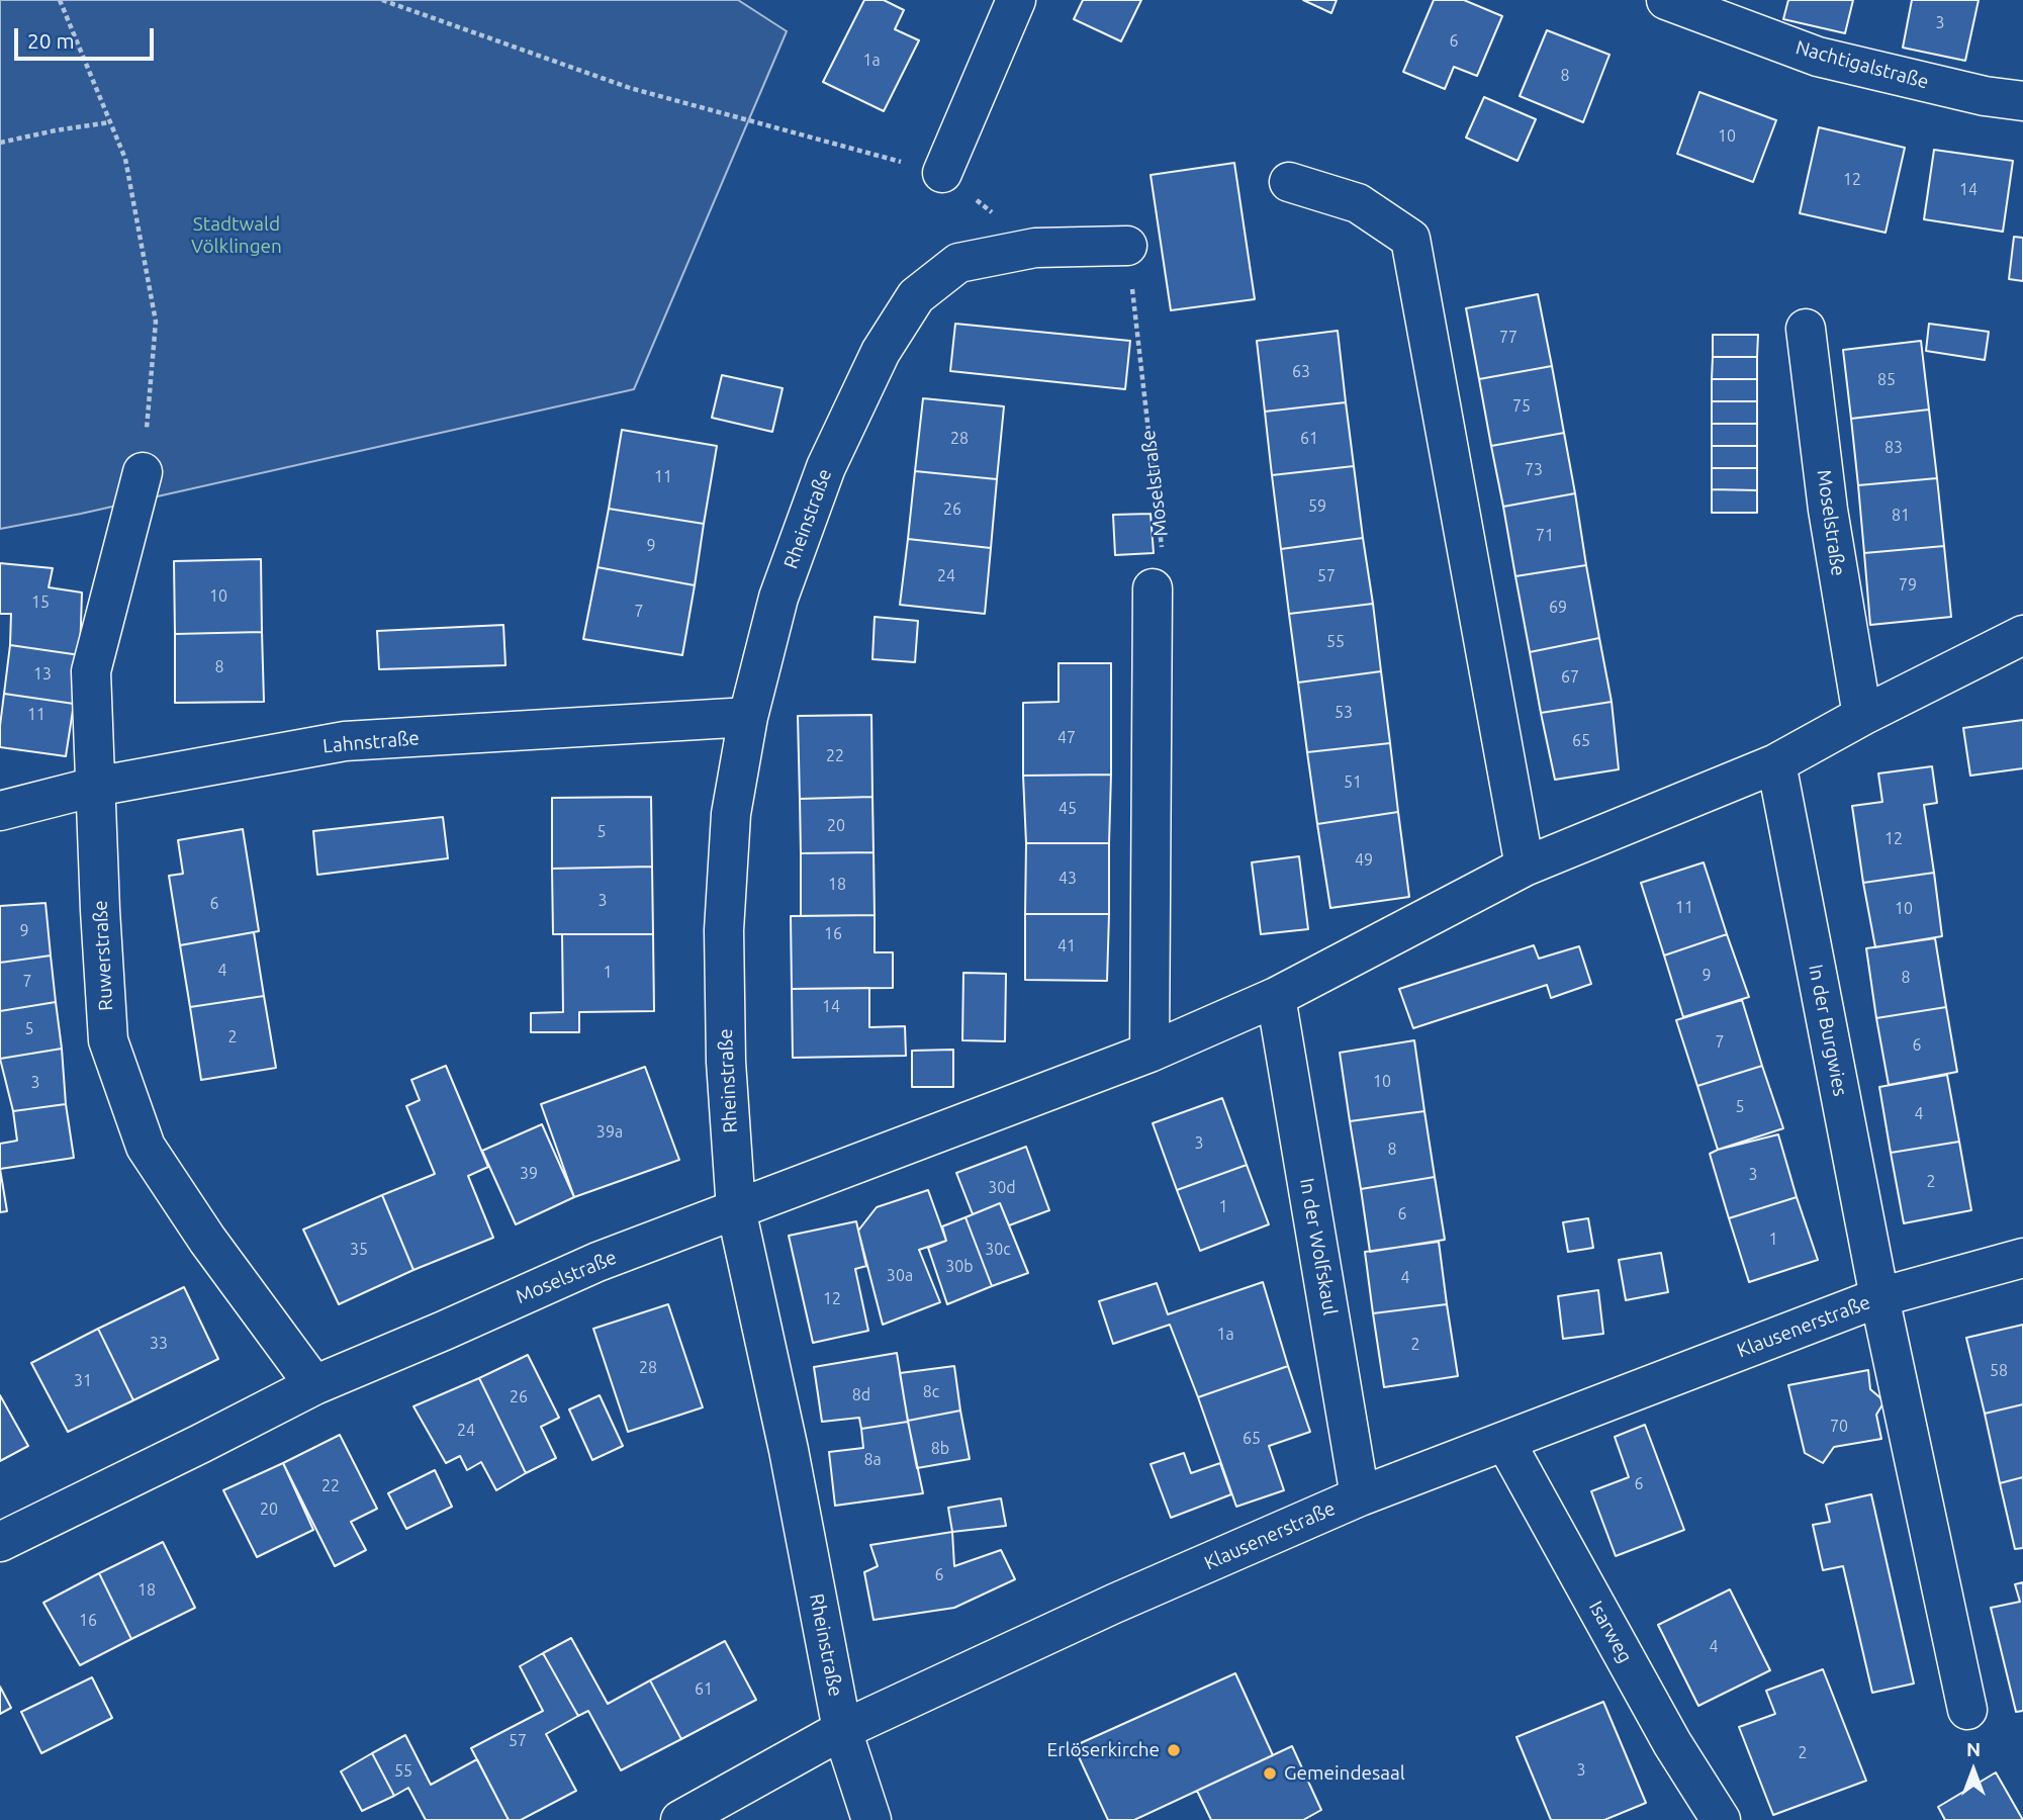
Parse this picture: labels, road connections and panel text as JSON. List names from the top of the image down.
{
  "streets": {
    "street": [
      "Nachtigalstraße",
      "Moselstraße",
      "Rheinstraße",
      "Lahnstraße",
      "Ruwerstraße",
      "In der Burgwies",
      "In der Wolfskaul",
      "Klausenerstraße",
      "Isarweg"
    ]
  },
  "crossings": [
    ["Moselstraße", "Rheinstraße"],
    ["Moselstraße", "Ruwerstraße"],
    ["Moselstraße", "In der Burgwies"],
    ["Moselstraße", "In der Wolfskaul"],
    ["Rheinstraße", "Lahnstraße"],
    ["Rheinstraße", "Klausenerstraße"],
    ["Lahnstraße", "Ruwerstraße"],
    ["In der Burgwies", "Klausenerstraße"],
    ["In der Wolfskaul", "Klausenerstraße"],
    ["Klausenerstraße", "Isarweg"]
  ],
  "parks": ["Stadtwald Völklingen"],
  "places": ["Erlöserkirche", "Gemeindesaal"],
  "house_numbers": [
    "3",
    "6",
    "1a",
    "8",
    "10",
    "12",
    "14",
    "77",
    "63",
    "85",
    "75",
    "28",
    "61",
    "83",
    "73",
    "11",
    "59",
    "26",
    "81",
    "71",
    "9",
    "24",
    "57",
    "79",
    "10",
    "15",
    "69",
    "7",
    "55",
    "8",
    "13",
    "67",
    "53",
    "11",
    "47",
    "65",
    "22",
    "51",
    "45",
    "20",
    "5",
    "12",
    "49",
    "43",
    "18",
    "3",
    "6",
    "11",
    "10",
    "9",
    "16",
    "41",
    "4",
    "1",
    "9",
    "8",
    "7",
    "14",
    "5",
    "2",
    "7",
    "6",
    "10",
    "3",
    "5",
    "4",
    "39a",
    "3",
    "8",
    "39",
    "3",
    "2",
    "30d",
    "1",
    "6",
    "1",
    "35",
    "30c",
    "30b",
    "30a",
    "4",
    "12",
    "1a",
    "33",
    "2",
    "28",
    "58",
    "31",
    "8c",
    "8d",
    "26",
    "70",
    "24",
    "65",
    "8b",
    "8a",
    "6",
    "22",
    "20",
    "6",
    "18",
    "16",
    "4",
    "61",
    "57",
    "2",
    "3",
    "55"
  ],
  "scale_bar": "20 m",
  "north": "top"
}
